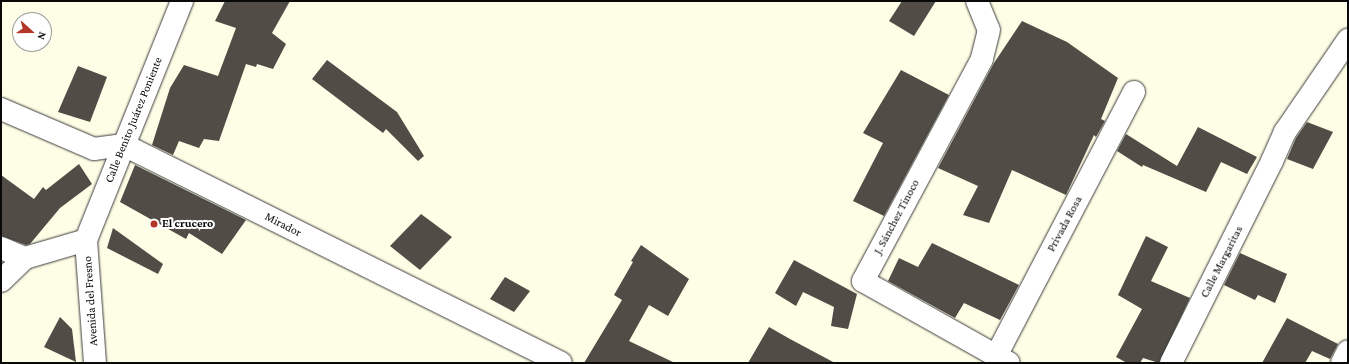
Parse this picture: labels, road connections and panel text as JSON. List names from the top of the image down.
{
  "streets": {
    "street": [
      "Calle Benito Juárez Poniente",
      "J. Sánchez Tinoco",
      "Privada Rosa",
      "Mirador",
      "Calle Margaritas",
      "Avenida del Fresno"
    ]
  },
  "crossings": [
    ["Calle Benito Juárez Poniente", "Mirador"],
    ["Calle Benito Juárez Poniente", "Avenida del Fresno"],
    ["J. Sánchez Tinoco", "Privada Rosa"]
  ],
  "places": ["El crucero"],
  "north": "right"
}
